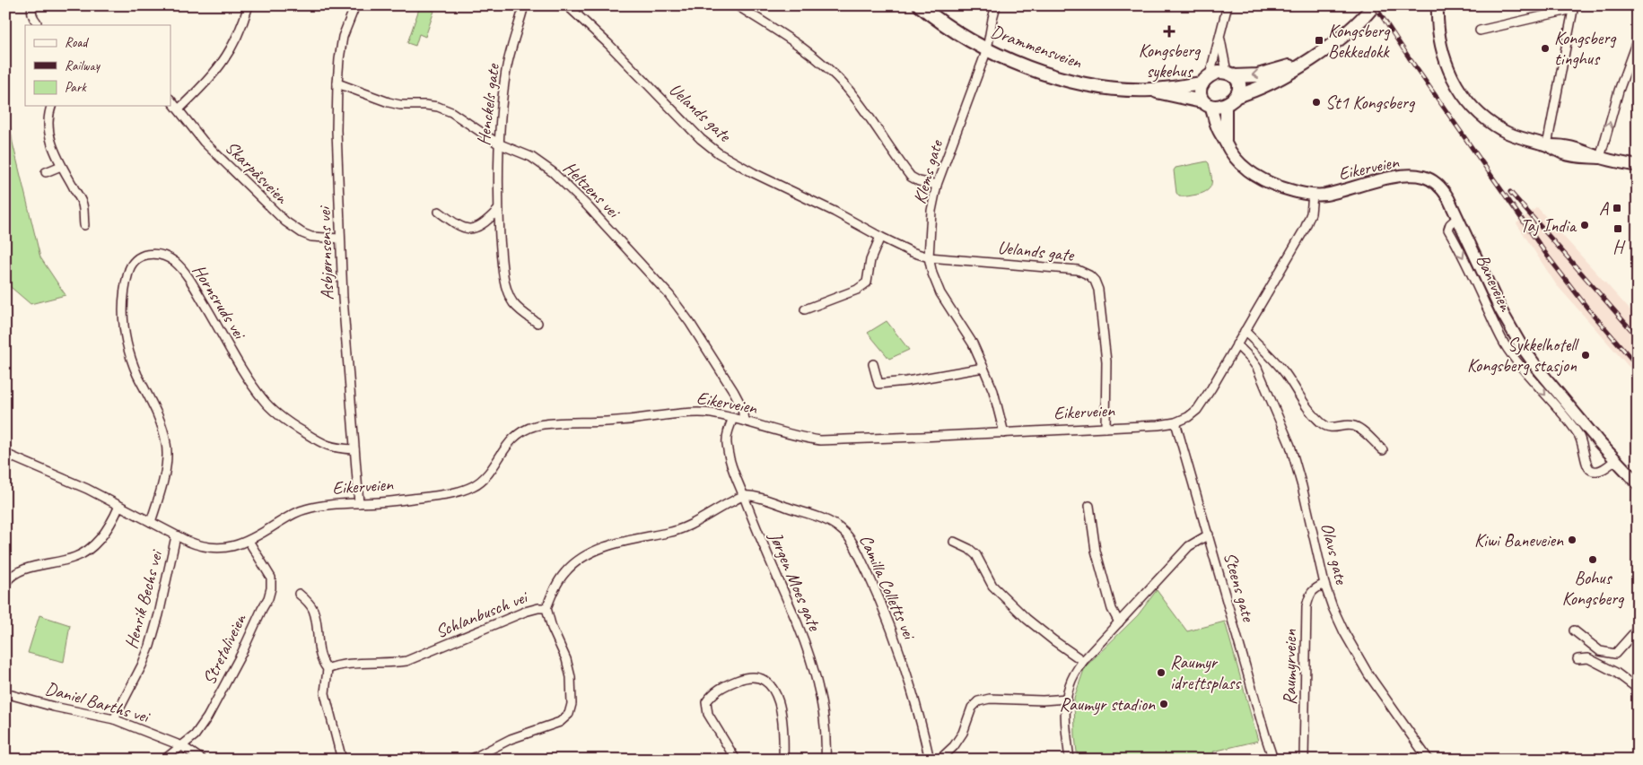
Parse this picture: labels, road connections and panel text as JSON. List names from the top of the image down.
{
  "streets": {
    "main road": ["Drammensveien", "Eikerveien", "Baneveien"],
    "street": [
      "Henckels gate",
      "Uelands gate",
      "Skarpåsveien",
      "Klems gate",
      "Heltzens vei",
      "Asbjørnsens vei",
      "Hornsruds vei",
      "Olavs gate",
      "Jørgen Moes gate",
      "Camilla Colletts vei",
      "Steens gate",
      "Henrik Bechs vei",
      "Schlanbusch vei",
      "Stretaliveien",
      "Raumyrveien",
      "Daniel Barths vei"
    ]
  },
  "crossings": [
    ["Drammensveien", "Eikerveien"],
    ["Drammensveien", "Klems gate"],
    ["Henckels gate", "Heltzens vei"],
    ["Uelands gate", "Eikerveien"],
    ["Uelands gate", "Klems gate"],
    ["Eikerveien", "Klems gate"],
    ["Eikerveien", "Heltzens vei"],
    ["Eikerveien", "Asbjørnsens vei"],
    ["Eikerveien", "Baneveien"],
    ["Eikerveien", "Hornsruds vei"],
    ["Eikerveien", "Olavs gate"],
    ["Eikerveien", "Jørgen Moes gate"],
    ["Eikerveien", "Steens gate"],
    ["Eikerveien", "Henrik Bechs vei"],
    ["Eikerveien", "Stretaliveien"],
    ["Skarpåsveien", "Asbjørnsens vei"],
    ["Heltzens vei", "Asbjørnsens vei"],
    ["Asbjørnsens vei", "Hornsruds vei"],
    ["Olavs gate", "Raumyrveien"],
    ["Jørgen Moes gate", "Camilla Colletts vei"],
    ["Jørgen Moes gate", "Schlanbusch vei"],
    ["Camilla Colletts vei", "Schlanbusch vei"],
    ["Henrik Bechs vei", "Daniel Barths vei"],
    ["Stretaliveien", "Daniel Barths vei"]
  ],
  "places": {
    "health": ["Kongsberg sykehus"],
    "transit": ["Kongsberg Bekkedokk", "A", "H"],
    "other": [
      "Kongsberg tinghus",
      "St1 Kongsberg",
      "Taj India",
      "Sykkelhotell Kongsberg stasjon",
      "Kiwi Baneveien",
      "Bohus Kongsberg",
      "Raumyr idrettsplass",
      "Raumyr stadion"
    ]
  },
  "legend": ["Road", "Railway", "Park"]
}
